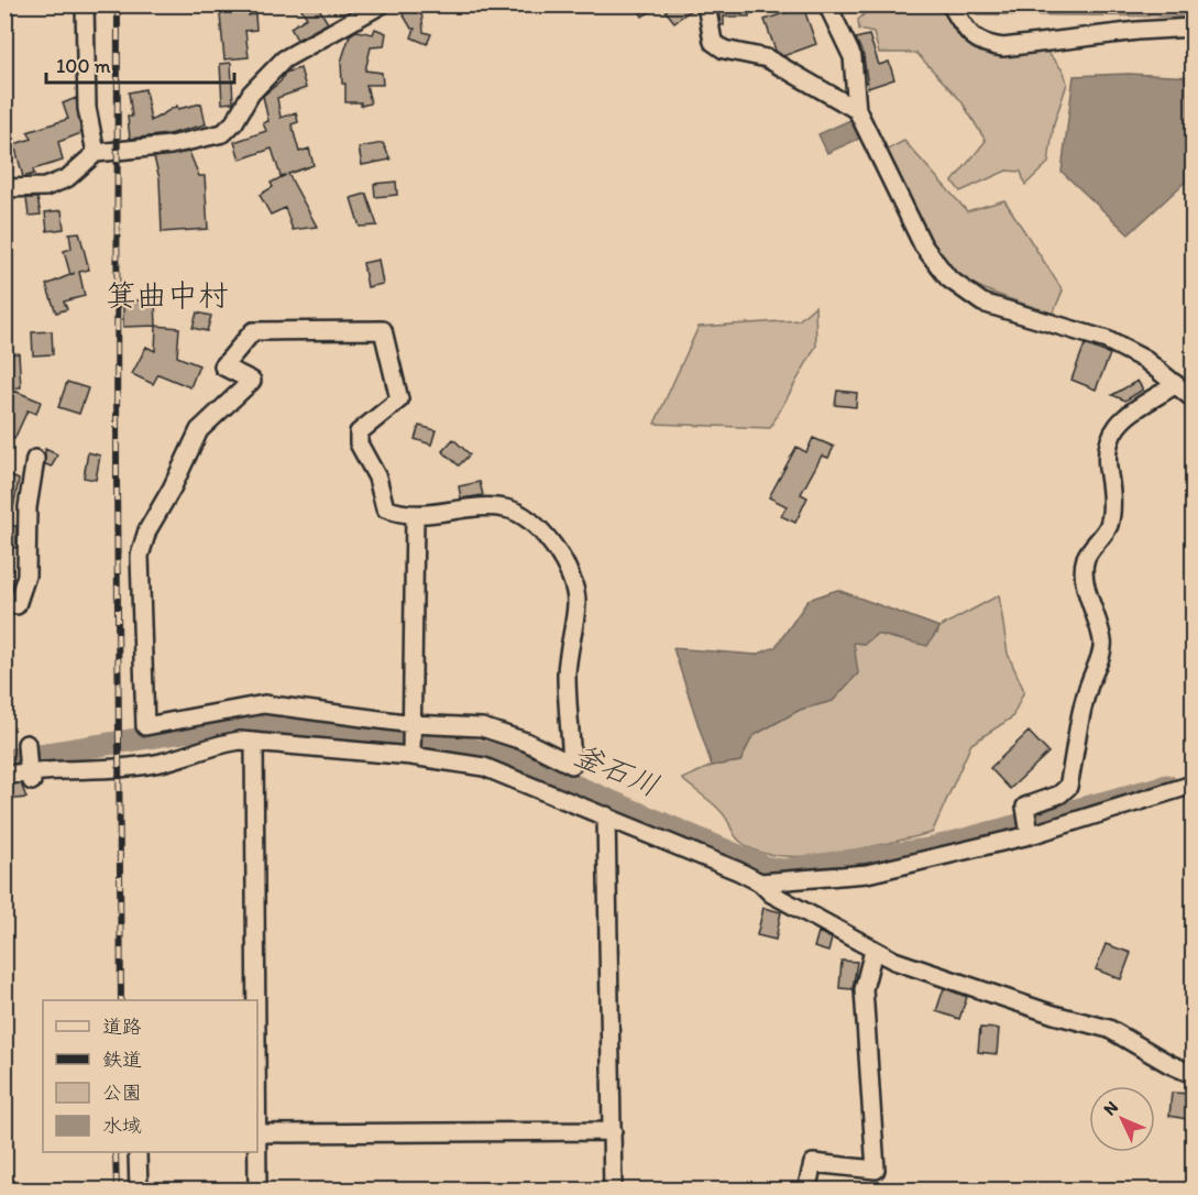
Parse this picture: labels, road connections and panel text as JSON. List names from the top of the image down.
{
  "districts": ["箕曲中村"],
  "water": ["釜石川"],
  "legend": [
    "道路",
    "鉄道",
    "公園",
    "水域"
  ],
  "scale_bar": "100 m",
  "north": "top left"
}
